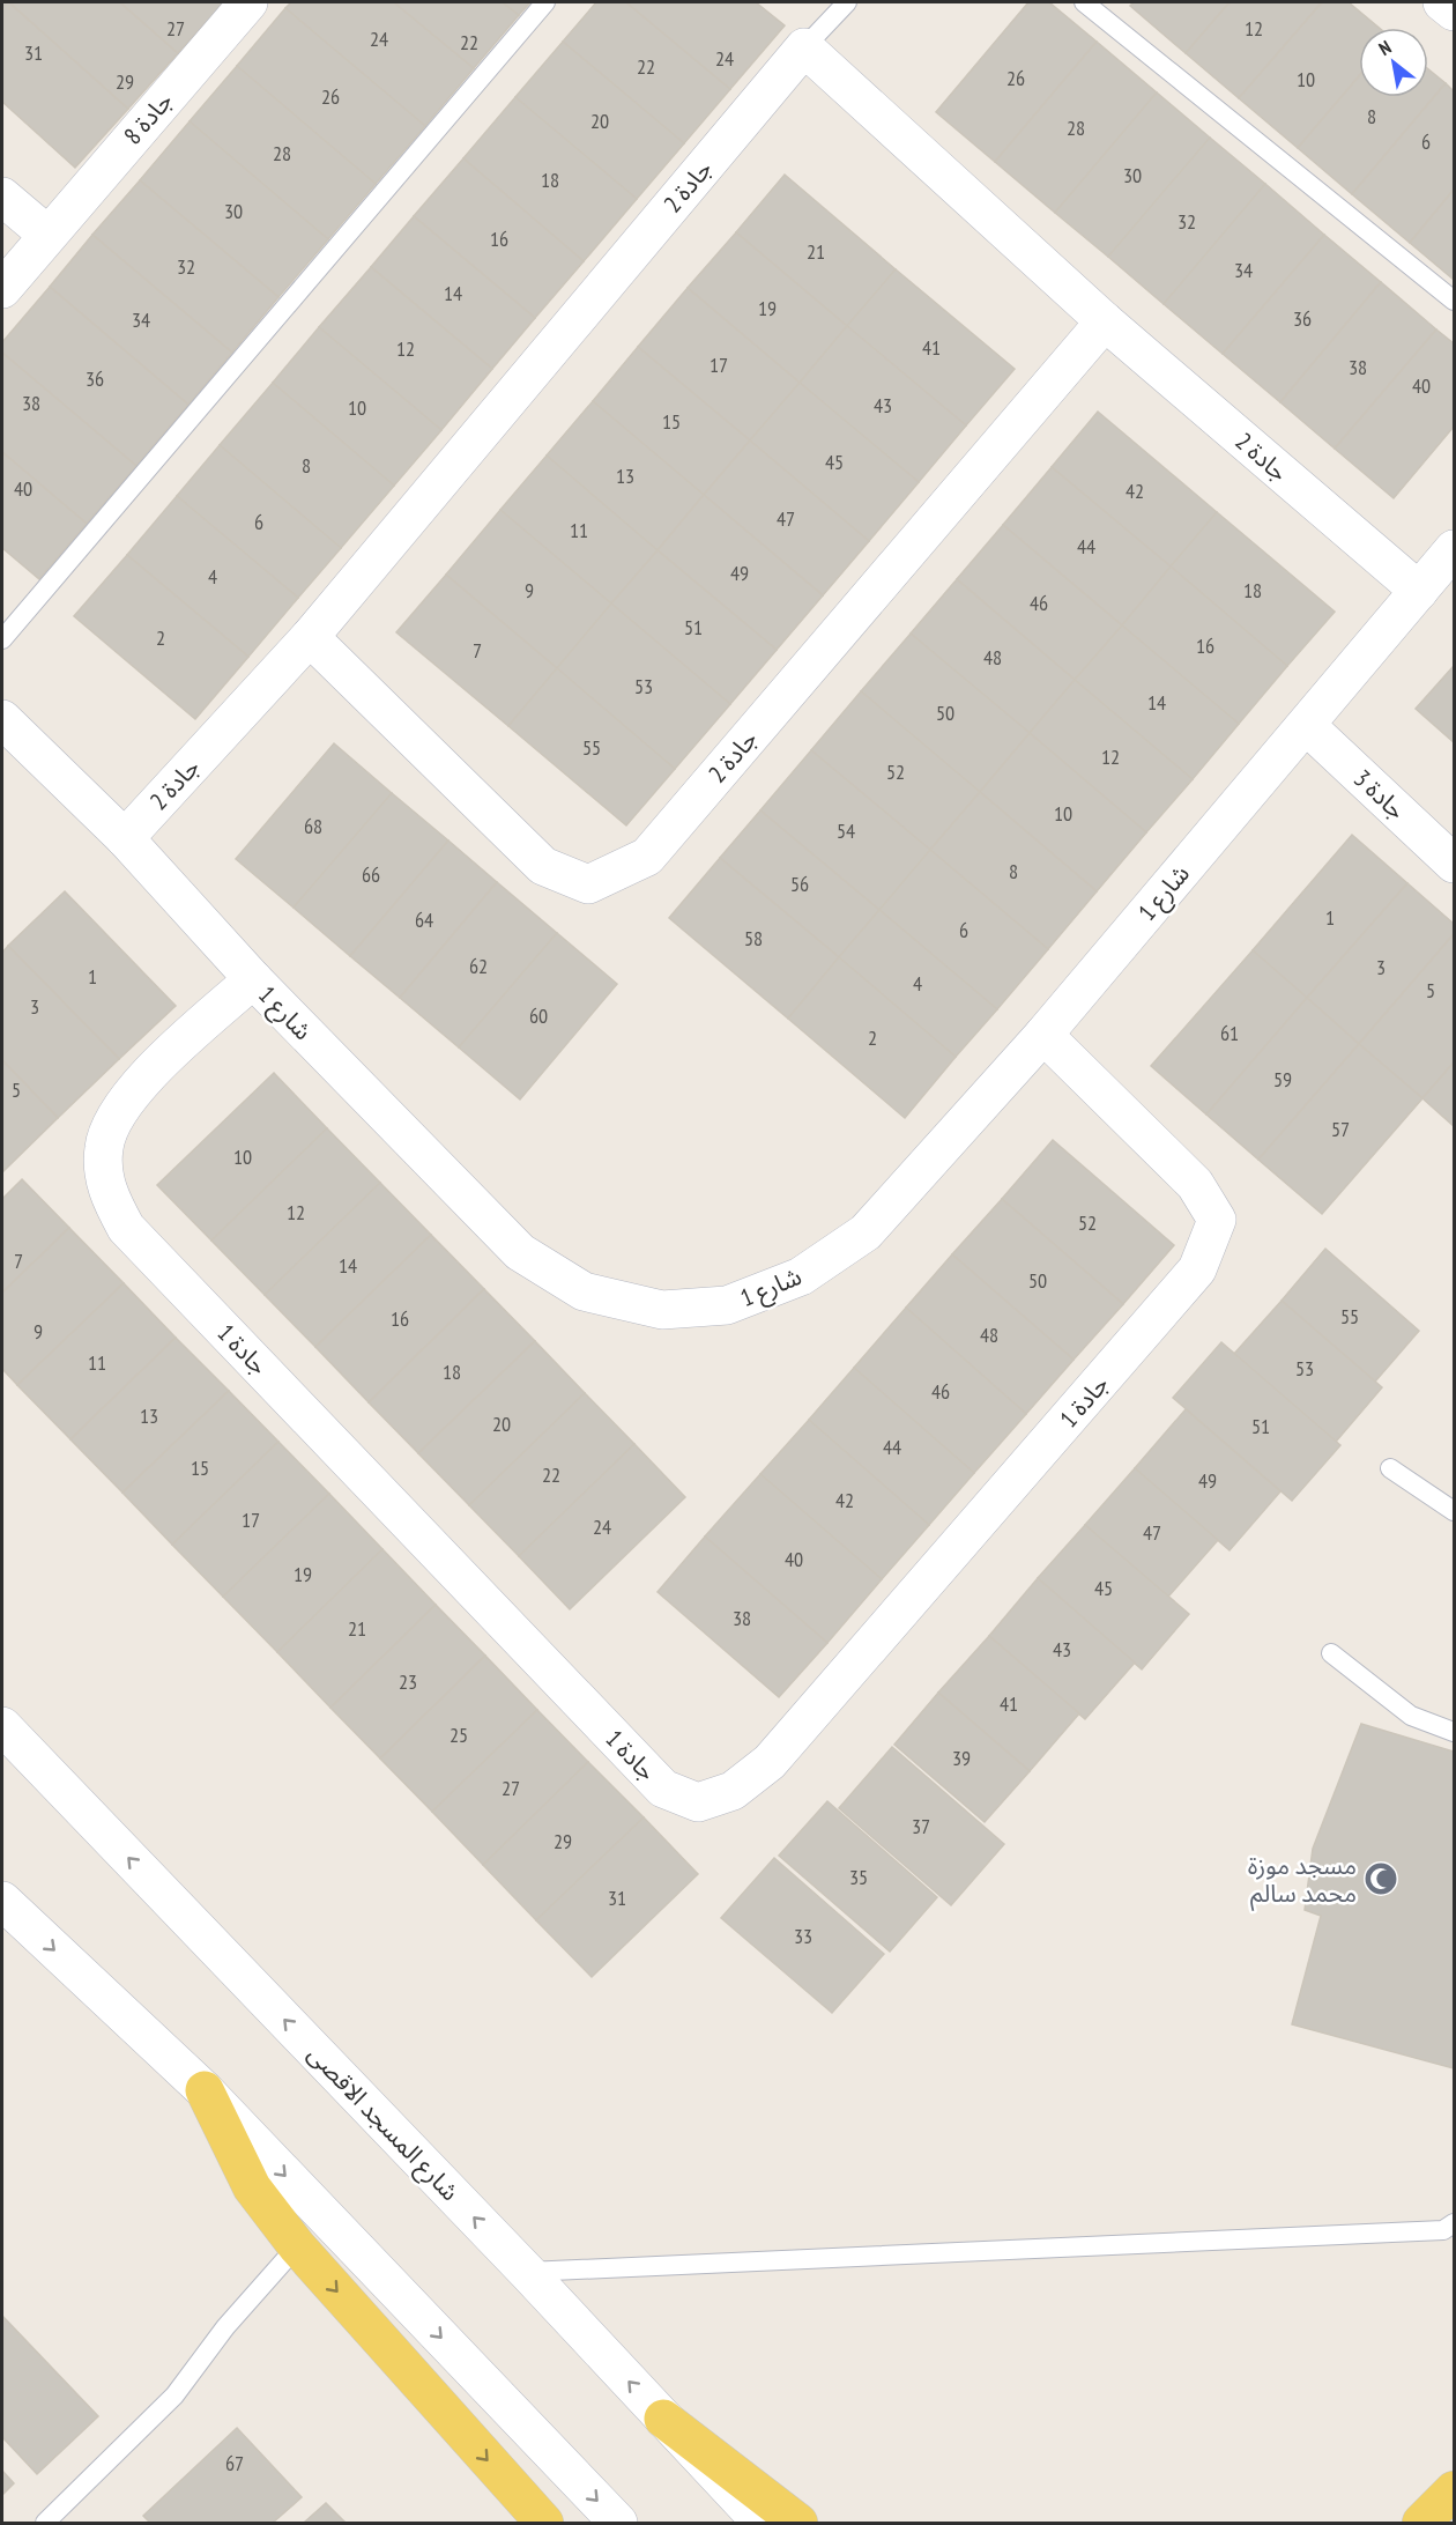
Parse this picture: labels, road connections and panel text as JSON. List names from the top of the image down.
{
  "streets": {
    "street": [
      "جادة 8",
      "جادة 2",
      "جادة 3",
      "شارع 1",
      "جادة 1",
      "شارع المسجد الاقصى"
    ]
  },
  "crossings": [
    ["جادة 2", "شارع 1"],
    ["جادة 3", "شارع 1"],
    ["شارع 1", "جادة 1"]
  ],
  "places": {
    "mosque": ["مسجد موزة محمد سالم"]
  },
  "house_numbers": [
    "27",
    "12",
    "24",
    "22",
    "31",
    "24",
    "22",
    "26",
    "10",
    "29",
    "26",
    "8",
    "20",
    "28",
    "6",
    "28",
    "30",
    "18",
    "30",
    "32",
    "16",
    "21",
    "32",
    "34",
    "14",
    "19",
    "36",
    "34",
    "41",
    "12",
    "17",
    "38",
    "36",
    "40",
    "38",
    "43",
    "10",
    "15",
    "45",
    "8",
    "13",
    "40",
    "42",
    "47",
    "6",
    "11",
    "44",
    "49",
    "4",
    "9",
    "18",
    "46",
    "51",
    "2",
    "16",
    "7",
    "48",
    "53",
    "14",
    "50",
    "55",
    "12",
    "52",
    "10",
    "68",
    "54",
    "8",
    "66",
    "56",
    "1",
    "64",
    "6",
    "58",
    "62",
    "3",
    "1",
    "4",
    "5",
    "3",
    "60",
    "61",
    "2",
    "59",
    "5",
    "57",
    "10",
    "12",
    "52",
    "7",
    "14",
    "50",
    "55",
    "16",
    "9",
    "48",
    "11",
    "53",
    "18",
    "46",
    "13",
    "20",
    "51",
    "44",
    "15",
    "22",
    "49",
    "42",
    "17",
    "24",
    "47",
    "40",
    "19",
    "45",
    "38",
    "21",
    "43",
    "23",
    "41",
    "25",
    "39",
    "27",
    "37",
    "29",
    "35",
    "31",
    "33",
    "67"
  ],
  "north": "top left"
}
